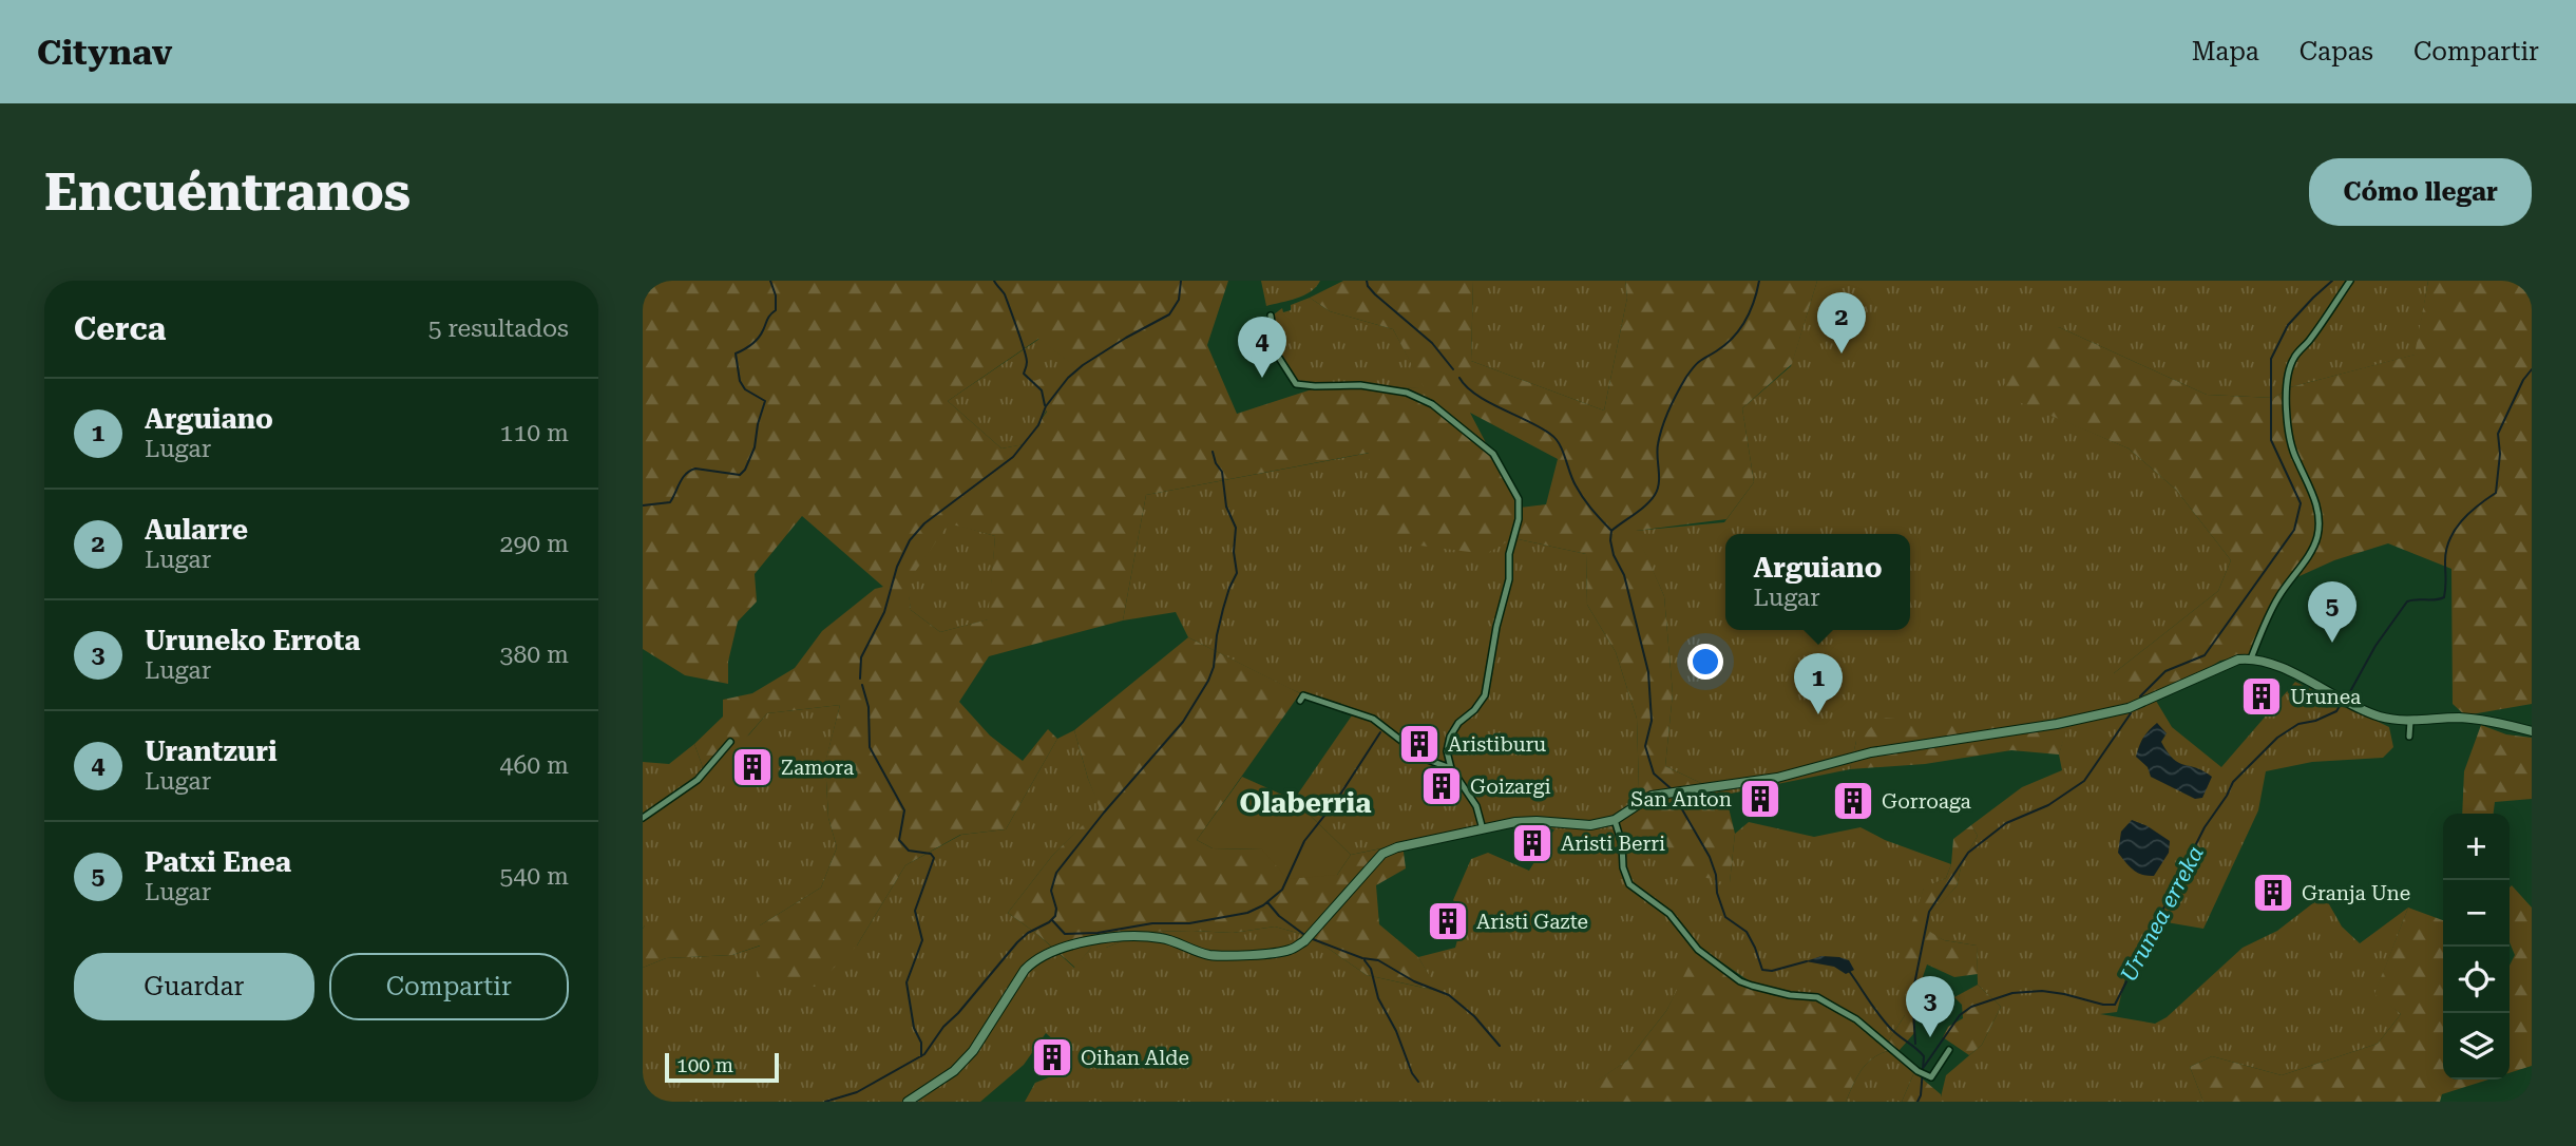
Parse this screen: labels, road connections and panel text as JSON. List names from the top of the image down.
{
  "districts": ["Olaberria"],
  "water": ["Urunea erreka"],
  "places": {
    "building": [
      "Urunea",
      "Aristiburu",
      "Zamora",
      "Goizargi",
      "San Anton",
      "Gorroaga",
      "Aristi Berri",
      "Granja Une",
      "Aristi Gazte",
      "Oihan Alde"
    ]
  },
  "scale_bar": "100 m",
  "page": {
    "header": "Citynav",
    "nav": ["Mapa", "Capas", "Compartir"],
    "buttons": [
      "Cómo llegar",
      ["Guardar", "Compartir"]
    ],
    "title": "Encuéntranos",
    "heading": ["Cerca", "5 resultados"],
    "pins": [
      "2",
      "4",
      "5",
      "1",
      "3"
    ],
    "list": [
      {
        "mark": "1",
        "name": "Arguiano",
        "note": "Lugar",
        "value": "110 m"
      },
      {
        "mark": "2",
        "name": "Aularre",
        "note": "Lugar",
        "value": "290 m"
      },
      {
        "mark": "3",
        "name": "Uruneko Errota",
        "note": "Lugar",
        "value": "380 m"
      },
      {
        "mark": "4",
        "name": "Urantzuri",
        "note": "Lugar",
        "value": "460 m"
      },
      {
        "mark": "5",
        "name": "Patxi Enea",
        "note": "Lugar",
        "value": "540 m"
      }
    ],
    "popup": ["Arguiano", "Lugar"],
    "map_buttons": ["+", "−"],
    "scale": "100 m"
  }
}
